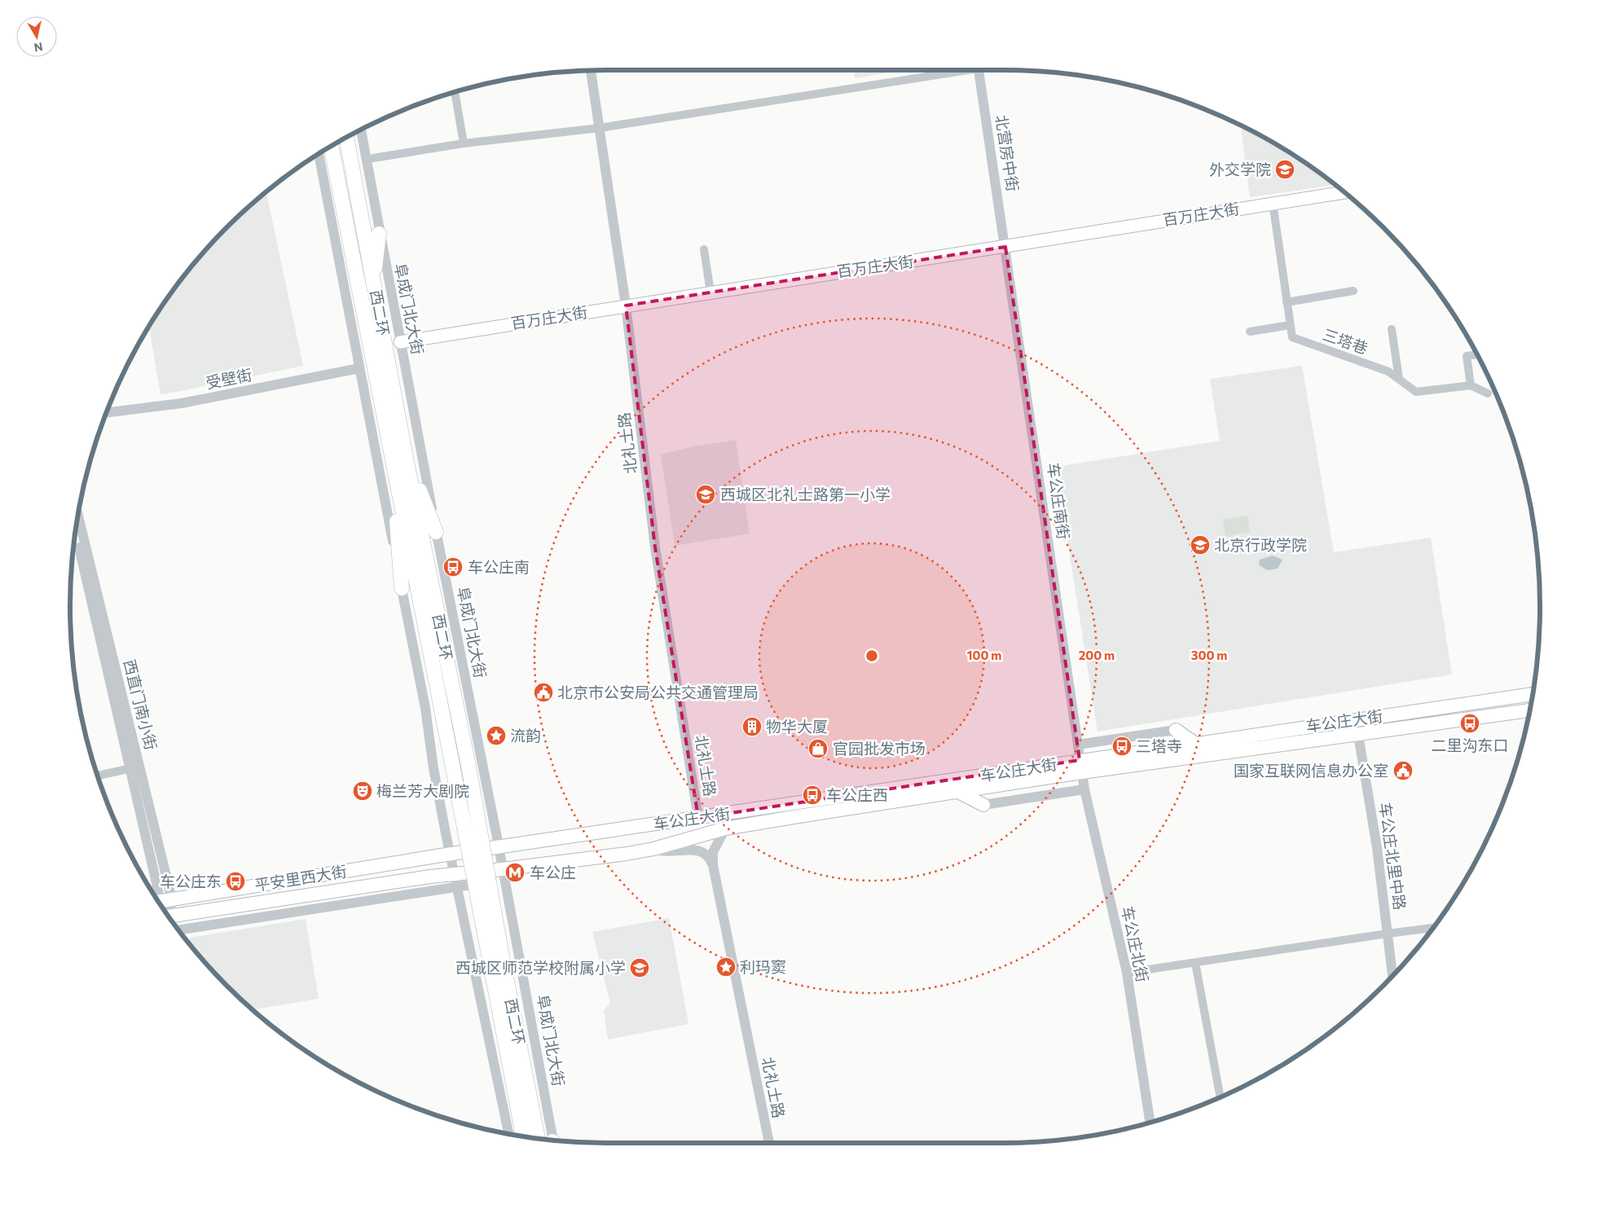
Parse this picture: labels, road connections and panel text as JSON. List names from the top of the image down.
{
  "streets": {
    "highway": ["西二环"],
    "main road": ["百万庄大街", "车公庄大街", "平安里西大街"],
    "street": [
      "北营房中街",
      "阜成门北大街",
      "三塔巷",
      "受壁街",
      "北礼士路",
      "车公庄南街",
      "西直门南小街",
      "车公庄北里中路",
      "车公庄北街"
    ]
  },
  "crossings": [
    ["北营房中街", "百万庄大街"],
    ["北营房中街", "车公庄南街"],
    ["百万庄大街", "阜成门北大街"],
    ["百万庄大街", "三塔巷"],
    ["百万庄大街", "北礼士路"],
    ["百万庄大街", "车公庄南街"],
    ["阜成门北大街", "车公庄大街"],
    ["北礼士路", "车公庄大街"],
    ["车公庄南街", "车公庄大街"],
    ["车公庄南街", "车公庄北街"],
    ["西直门南小街", "平安里西大街"],
    ["车公庄大街", "车公庄北里中路"],
    ["车公庄大街", "平安里西大街"],
    ["车公庄大街", "车公庄北街"]
  ],
  "places": {
    "school or university": [
      "外交学院",
      "西城区北礼士路第一小学",
      "北京行政学院",
      "西城区师范学校附属小学"
    ],
    "bus stop": [
      "车公庄南",
      "二里沟东口",
      "三塔寺",
      "车公庄西",
      "车公庄东"
    ],
    "public building": ["北京市公安局公共交通管理局", "国家互联网信息办公室"],
    "building": ["物华大厦"],
    "place": ["流韵", "利玛窦"],
    "shop": ["官园批发市场"],
    "theatre": ["梅兰芳大剧院"],
    "metro station": ["车公庄"]
  },
  "north": "bottom",
  "rings": ["100 m", "200 m", "300 m"]
}
